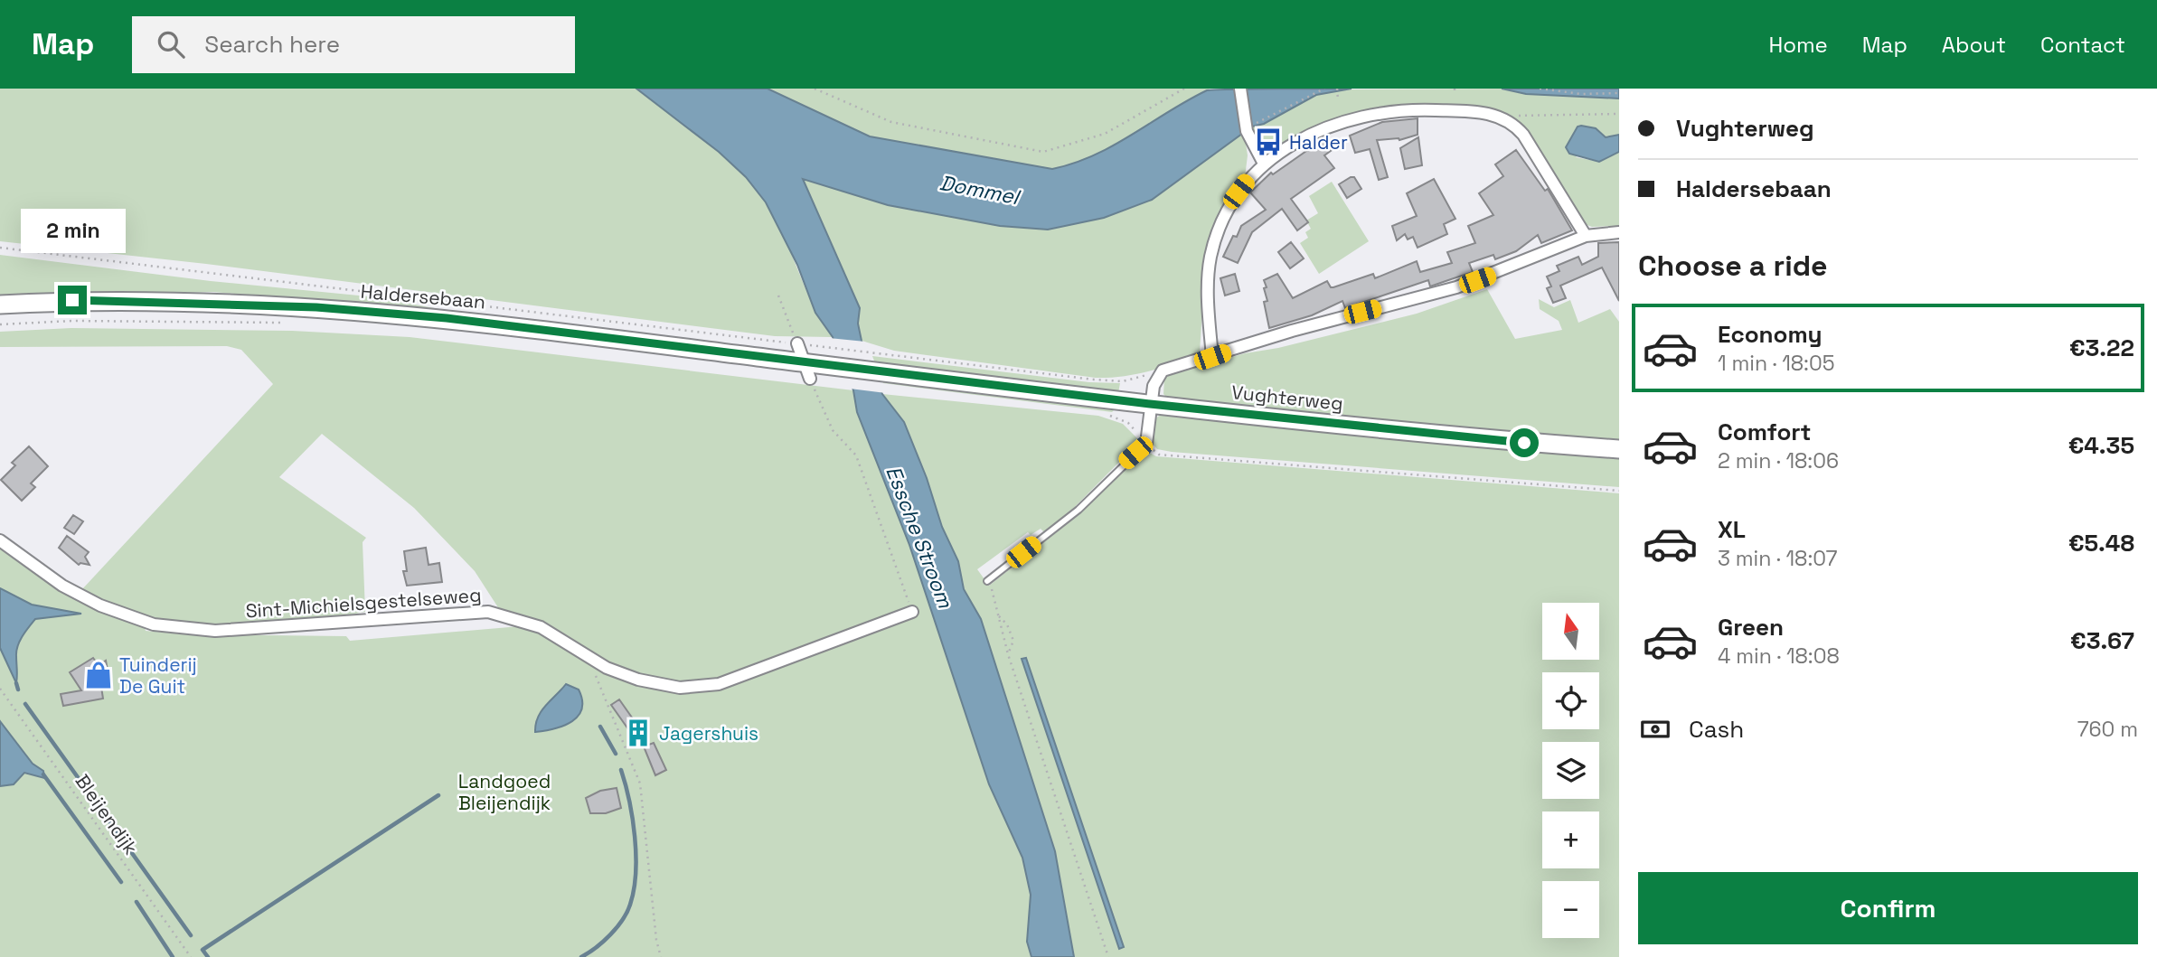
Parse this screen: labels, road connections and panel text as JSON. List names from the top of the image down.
{
  "streets": {
    "main road": ["Haldersebaan", "Vughterweg"],
    "street": ["Sint-Michielsgestelseweg"],
    "path": ["Bleijendijk"]
  },
  "crossings": [
    ["Haldersebaan", "Vughterweg"]
  ],
  "water": ["Dommel", "Essche Stroom"],
  "parks": ["Landgoed Bleijendijk"],
  "places": {
    "bus stop": ["Halder"],
    "shop": ["Tuinderij De Guit"],
    "building": ["Jagershuis"]
  },
  "north": "top",
  "page": {
    "header": "Map",
    "search": "Search here",
    "nav": [
      "Home",
      "Map",
      "About",
      "Contact"
    ],
    "banner": ["Vughterweg", "Haldersebaan"],
    "bubble": "2 min",
    "heading": "Choose a ride",
    "list": [
      {
        "name": "Economy",
        "note": "1 min · 18:05",
        "value": "€3.22"
      },
      {
        "name": "Comfort",
        "note": "2 min · 18:06",
        "value": "€4.35"
      },
      {
        "name": "XL",
        "note": "3 min · 18:07",
        "value": "€5.48"
      },
      {
        "name": "Green",
        "note": "4 min · 18:08",
        "value": "€3.67"
      }
    ],
    "map_buttons": ["+", "−"],
    "pay": ["Cash", "760 m"],
    "buttons": "Confirm"
  }
}
